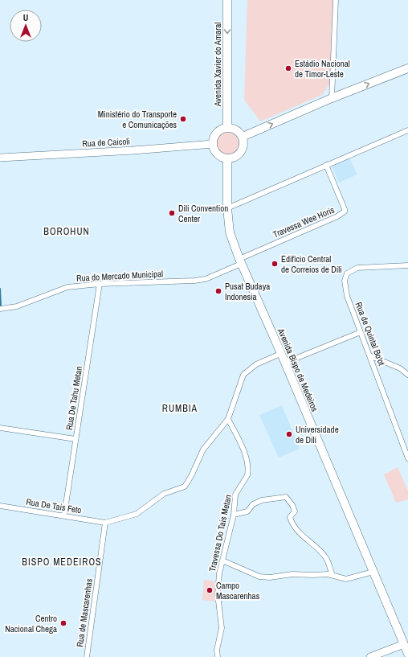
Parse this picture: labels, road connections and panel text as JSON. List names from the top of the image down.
{
  "streets": {
    "main road": ["Avenida Xavier do Amaral", "Rua de Caicoli", "Avenida Bispo de Medeiros"],
    "street": [
      "Travessa Wee Horis",
      "Rua do Mercado Municipal",
      "Rua de Quintal Bo'ot",
      "Rua De Tahu Metan",
      "Rua De Tais Feto",
      "Travessa Do Tais Metan",
      "Rua de Mascarenhas"
    ]
  },
  "crossings": [
    ["Avenida Xavier do Amaral", "Rua de Caicoli"],
    ["Avenida Xavier do Amaral", "Avenida Bispo de Medeiros"],
    ["Rua de Caicoli", "Avenida Bispo de Medeiros"],
    ["Travessa Wee Horis", "Rua do Mercado Municipal"],
    ["Travessa Wee Horis", "Avenida Bispo de Medeiros"],
    ["Rua do Mercado Municipal", "Avenida Bispo de Medeiros"],
    ["Rua do Mercado Municipal", "Rua De Tahu Metan"],
    ["Rua De Tahu Metan", "Rua De Tais Feto"],
    ["Rua De Tais Feto", "Rua de Mascarenhas"]
  ],
  "one_way": ["Avenida Xavier do Amaral"],
  "districts": ["BOROHUN", "RUMBIA", "BISPO MEDEIROS"],
  "places": [
    "Estádio Nacional de Timor-Leste",
    "Ministério do Transporte e Comunicações",
    "Dili Convention Center",
    "Edificio Central de Correios de Díli",
    "Pusat Budaya Indonesia",
    "Universidade de Díli",
    "Campo Mascarenhas",
    "Centro Nacional Chega"
  ],
  "north": "top"
}
